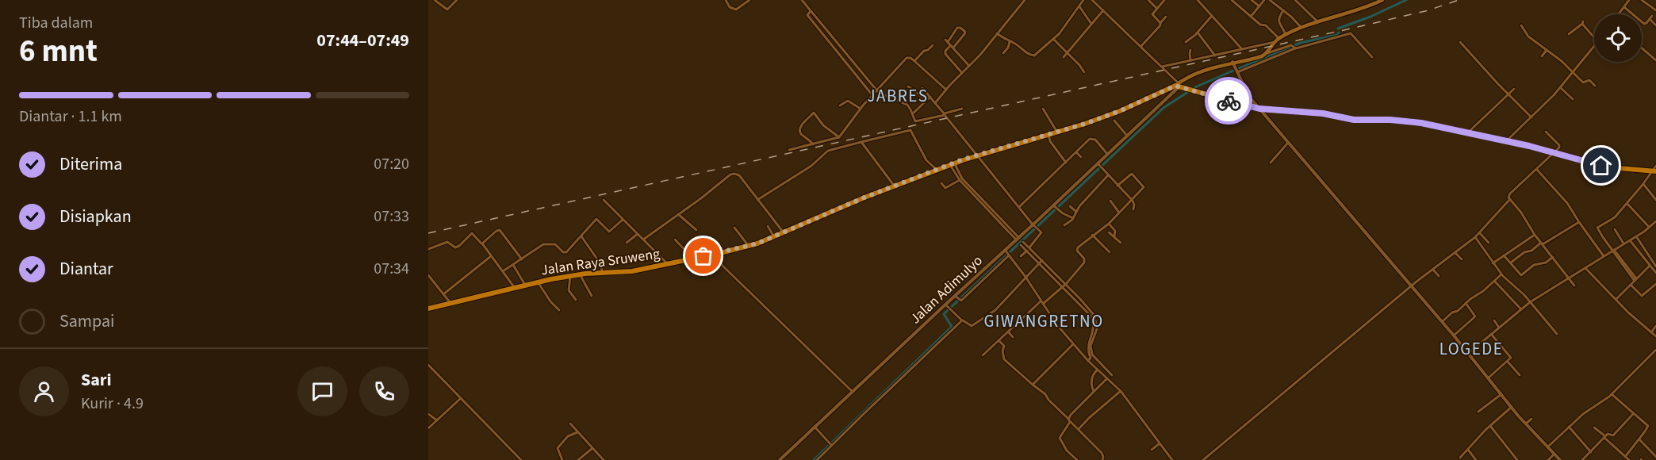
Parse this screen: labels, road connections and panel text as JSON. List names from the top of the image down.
{
  "streets": {
    "highway": ["Jalan Raya Sruweng"],
    "street": ["Jalan Adimulyo"]
  },
  "crossings": [
    ["Jalan Raya Sruweng", "Jalan Adimulyo"]
  ],
  "districts": ["JABRES", "GIWANGRETNO", "LOGEDE"],
  "page": {
    "heading": ["6 mnt", "Tiba dalam", "07:44–07:49"],
    "panel": ["Sari", "Kurir · 4.9"],
    "bar": "Diantar · 1.1 km",
    "list": [
      ["Diterima", "07:20"],
      ["Disiapkan", "07:33"],
      ["Diantar", "07:34"],
      "Sampai"
    ]
  }
}
